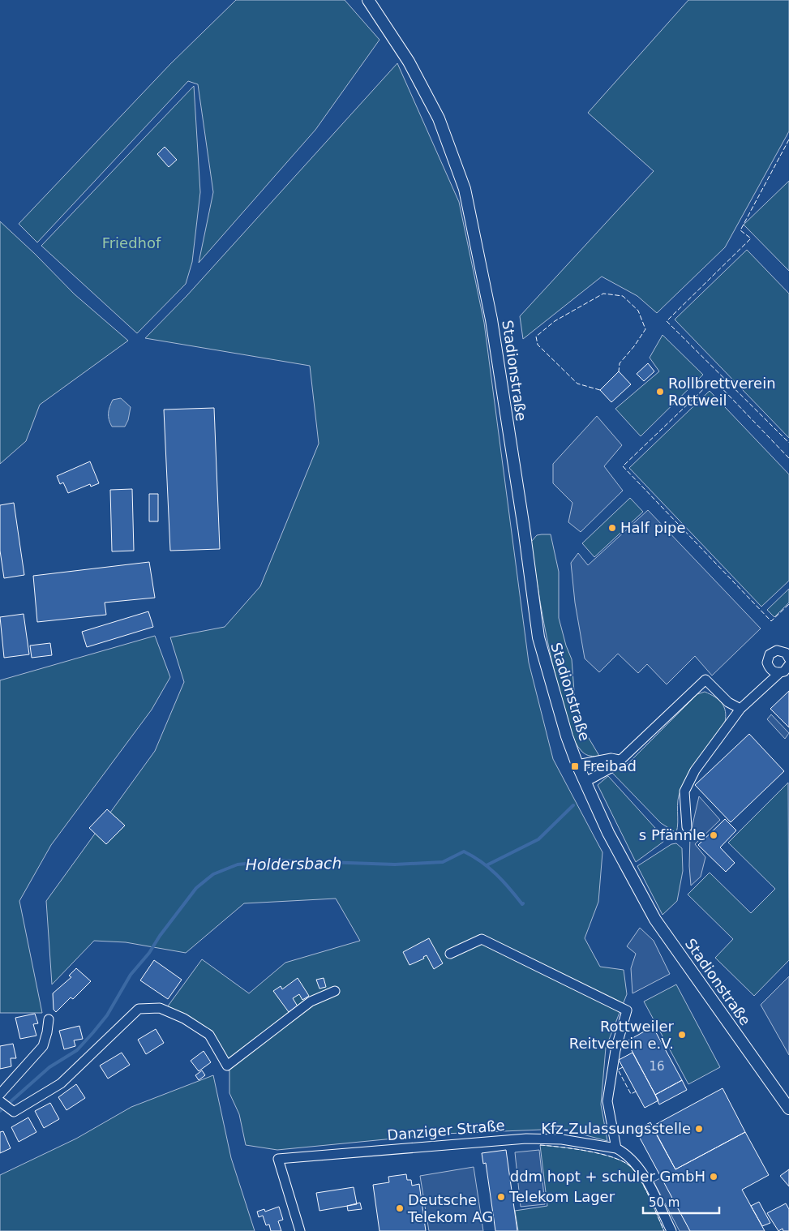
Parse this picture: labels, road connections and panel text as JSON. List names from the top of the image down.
{
  "streets": {
    "street": ["Stadionstraße", "Danziger Straße"]
  },
  "water": ["Holdersbach"],
  "parks": ["Friedhof"],
  "places": {
    "other": [
      "Rollbrettverein Rottweil",
      "Half pipe",
      "s Pfännle",
      "Rottweiler Reitverein e.V.",
      "Kfz-Zulassungsstelle",
      "ddm hopt + schuler GmbH",
      "Telekom Lager",
      "Deutsche Telekom AG"
    ],
    "transit": ["Freibad"]
  },
  "house_numbers": ["16"],
  "scale_bar": "50 m"
}
